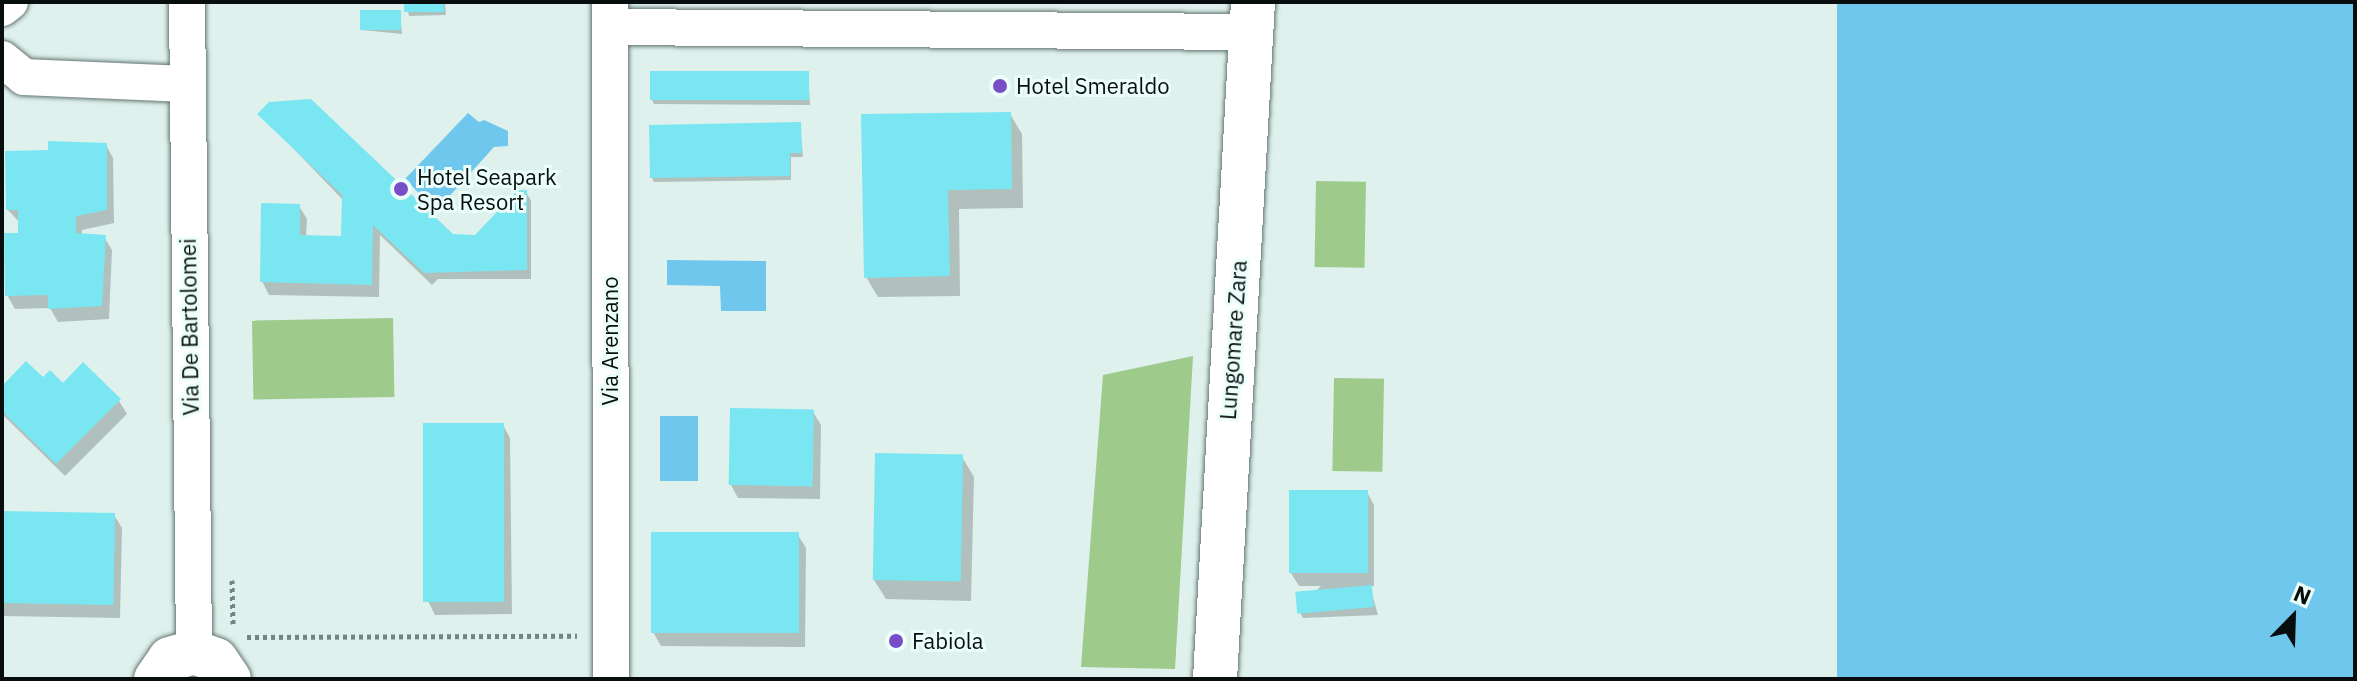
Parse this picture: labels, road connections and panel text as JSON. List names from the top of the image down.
{
  "streets": {
    "street": ["Via De Bartolomei", "Lungomare Zara", "Via Arenzano"]
  },
  "places": ["Hotel Smeraldo", "Hotel Seapark Spa Resort", "Fabiola"],
  "north": "top right"
}
